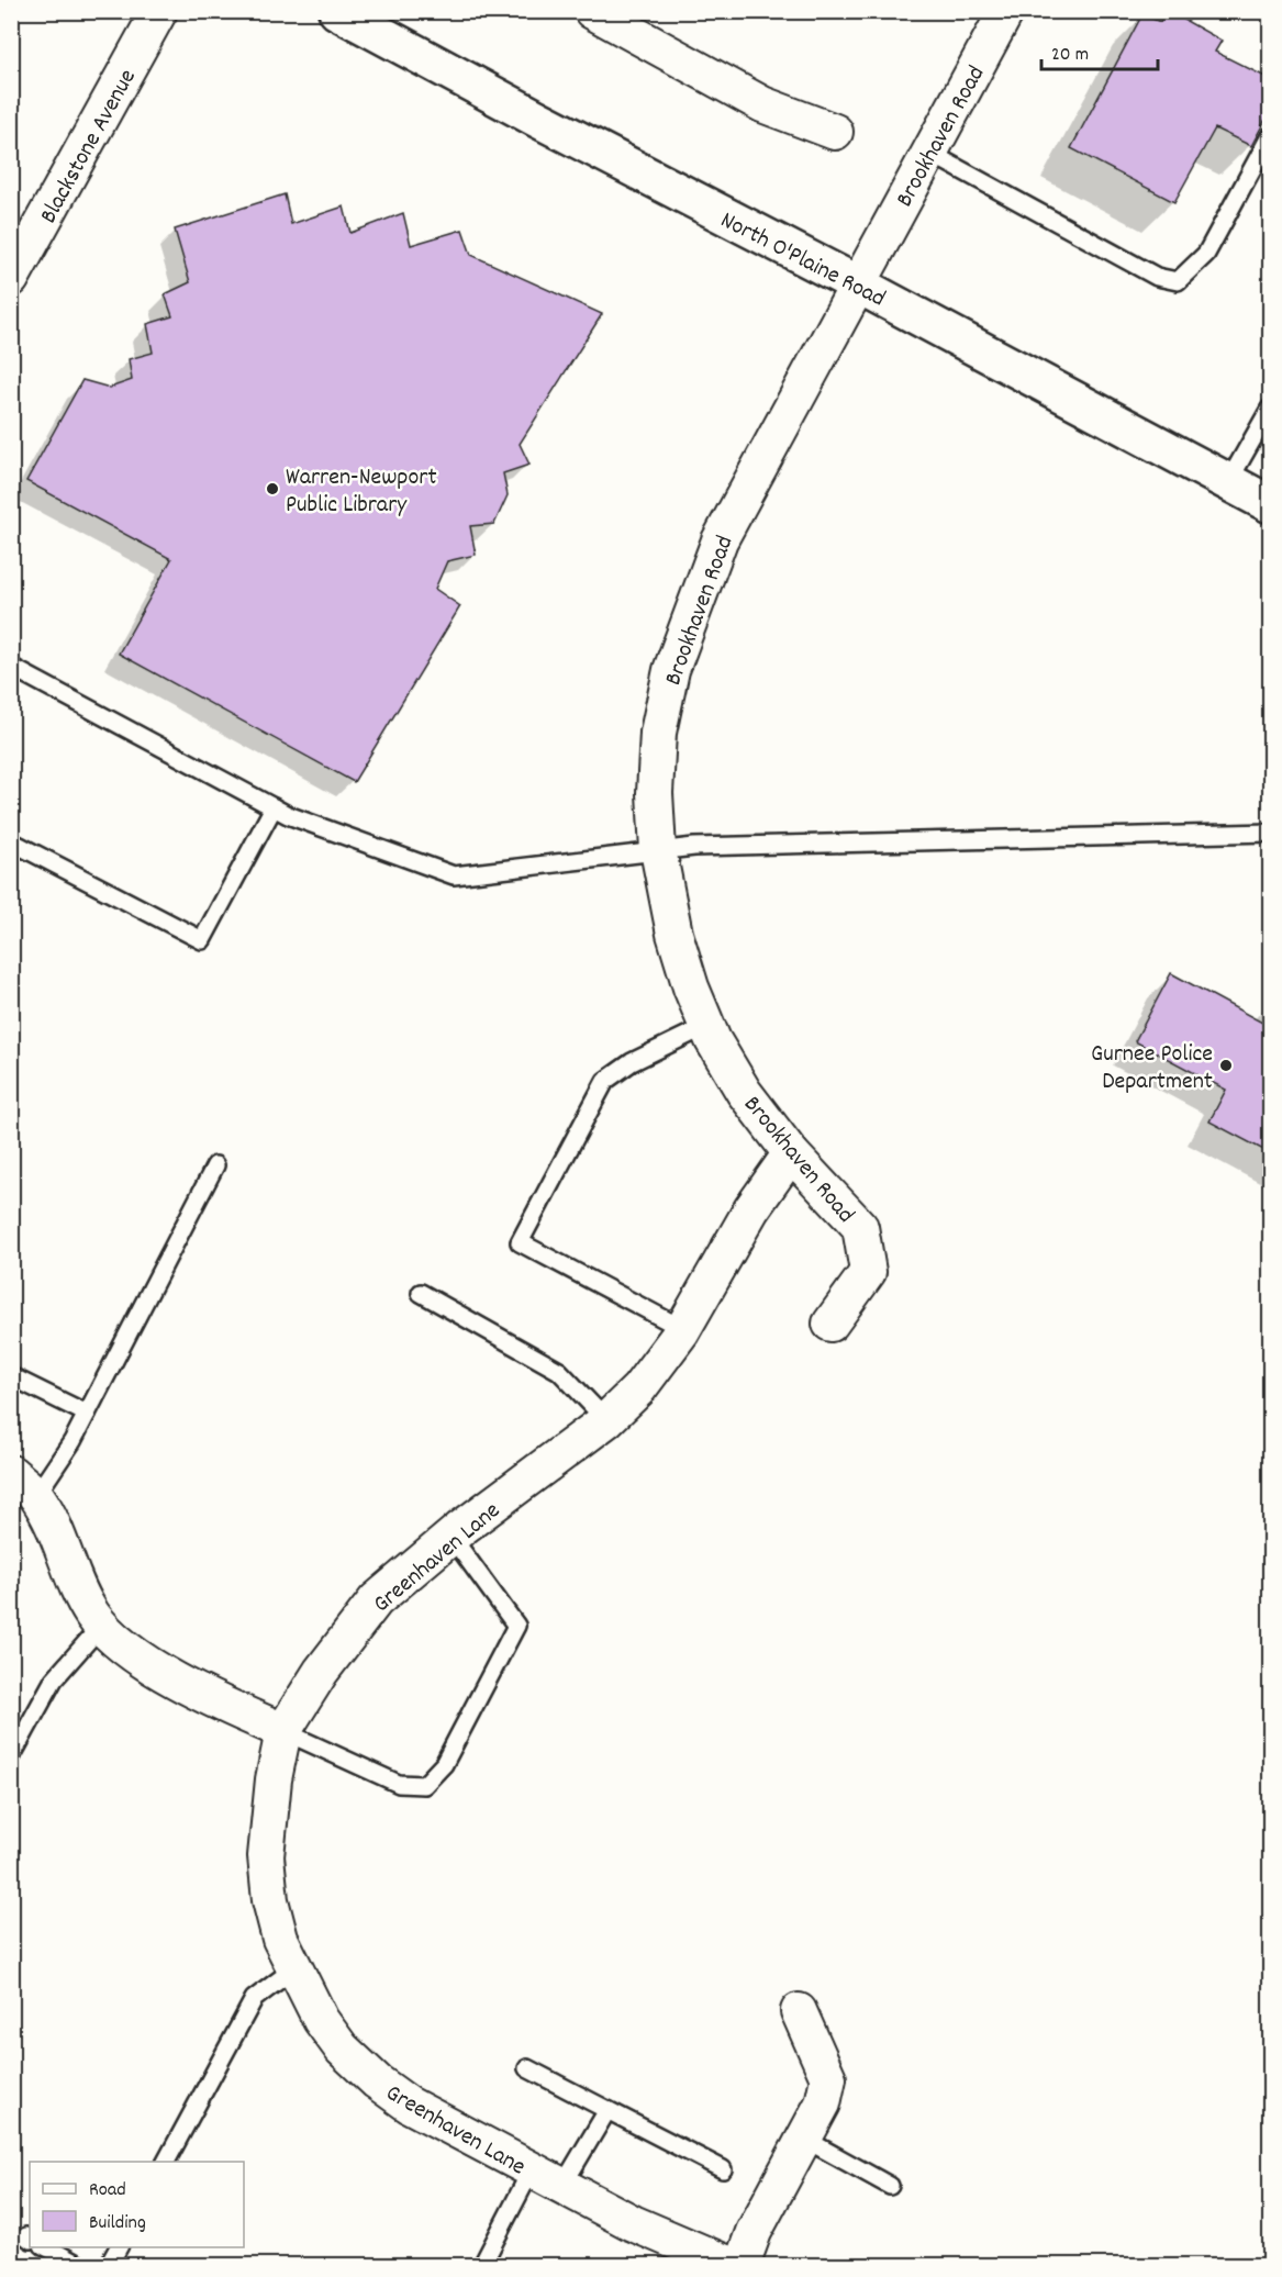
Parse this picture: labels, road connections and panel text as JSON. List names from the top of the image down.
{
  "streets": {
    "street": [
      "Brookhaven Road",
      "Blackstone Avenue",
      "North O'Plaine Road",
      "Greenhaven Lane"
    ]
  },
  "crossings": [
    ["Brookhaven Road", "North O'Plaine Road"],
    ["Brookhaven Road", "Greenhaven Lane"]
  ],
  "places": ["Warren-Newport Public Library", "Gurnee Police Department"],
  "legend": ["Road", "Building"],
  "scale_bar": "20 m"
}
